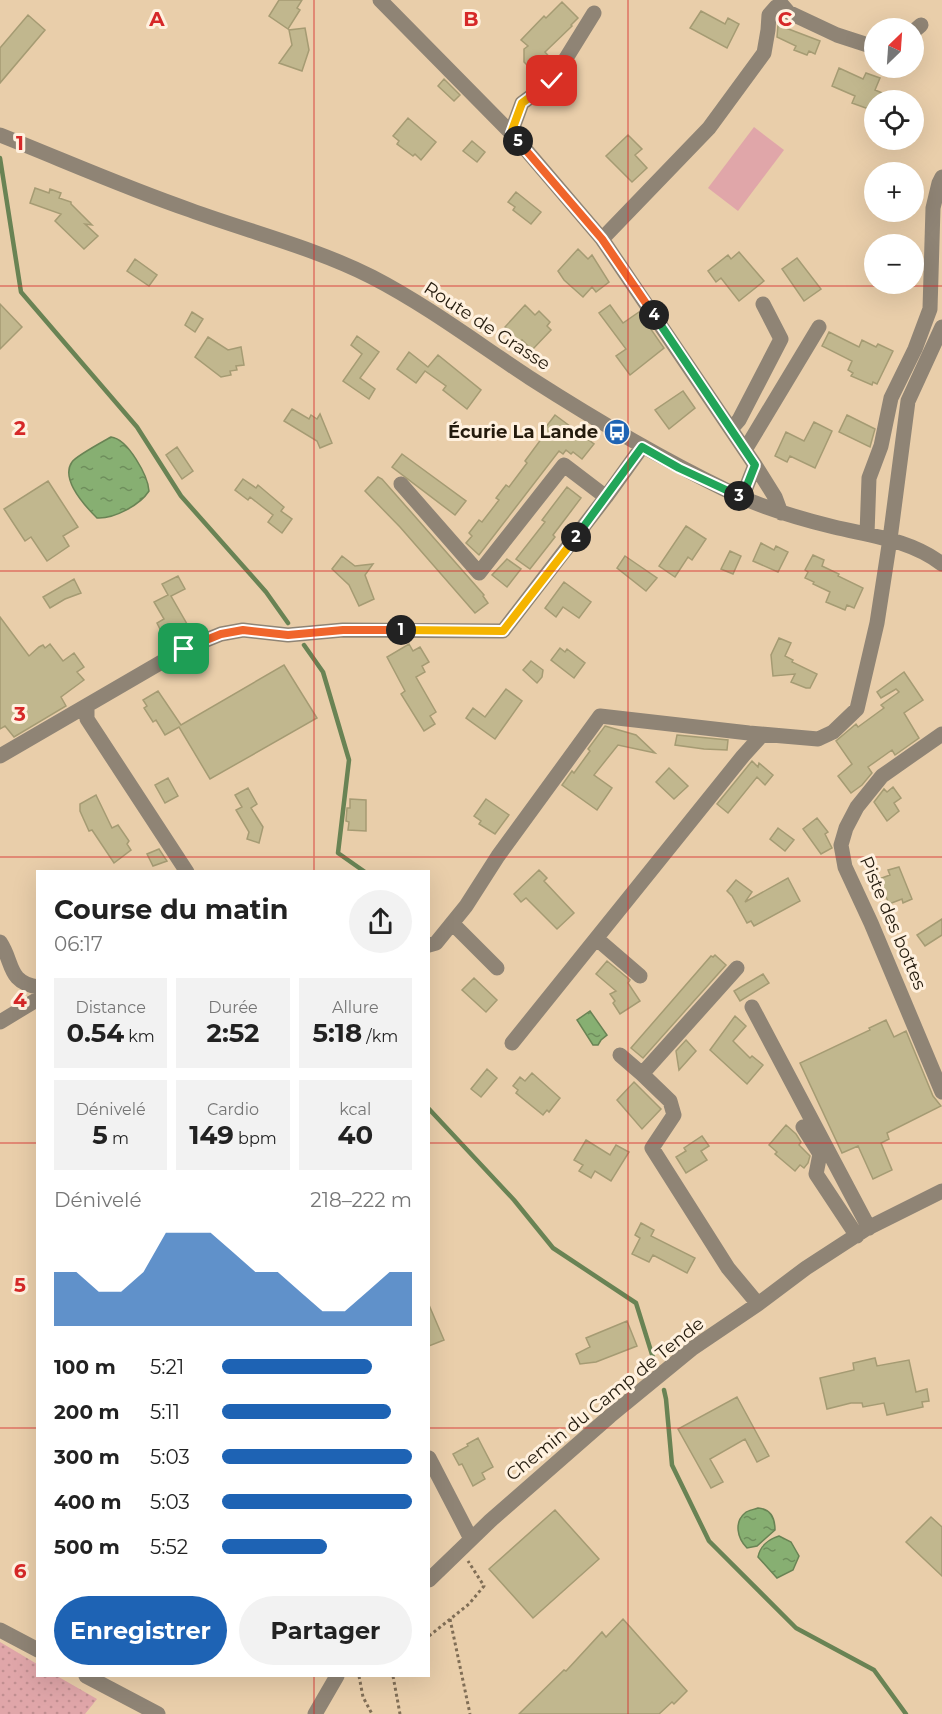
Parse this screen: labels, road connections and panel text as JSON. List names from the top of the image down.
{
  "streets": {
    "street": ["Route de Grasse", "Piste des bottes", "Chemin du Camp de Tende"]
  },
  "places": {
    "bus stop": ["Écurie La Lande"]
  },
  "north": "top right",
  "page": {
    "map_buttons": ["+", "−"],
    "pins": [
      "5",
      "4",
      "3",
      "2",
      "1"
    ],
    "heading": ["Course du matin", "06:17"],
    "stats": [
      ["Distance", "0.54 km"],
      ["Durée", "2:52"],
      ["Allure", "5:18 /km"],
      ["Dénivelé", "5 m"],
      ["Cardio", "149 bpm"],
      ["kcal", "40"]
    ],
    "chart": ["Dénivelé", "218–222 m"],
    "list": [
      {
        "name": "100 m",
        "note": "5:21"
      },
      {
        "name": "200 m",
        "note": "5:11"
      },
      {
        "name": "300 m",
        "note": "5:03"
      },
      {
        "name": "400 m",
        "note": "5:03"
      },
      {
        "name": "500 m",
        "note": "5:52"
      }
    ],
    "buttons": ["Enregistrer", "Partager"]
  },
  "grid": {
    "columns": ["A", "B", "C"],
    "rows": [
      "1",
      "2",
      "3",
      "4",
      "5",
      "6"
    ]
  }
}
